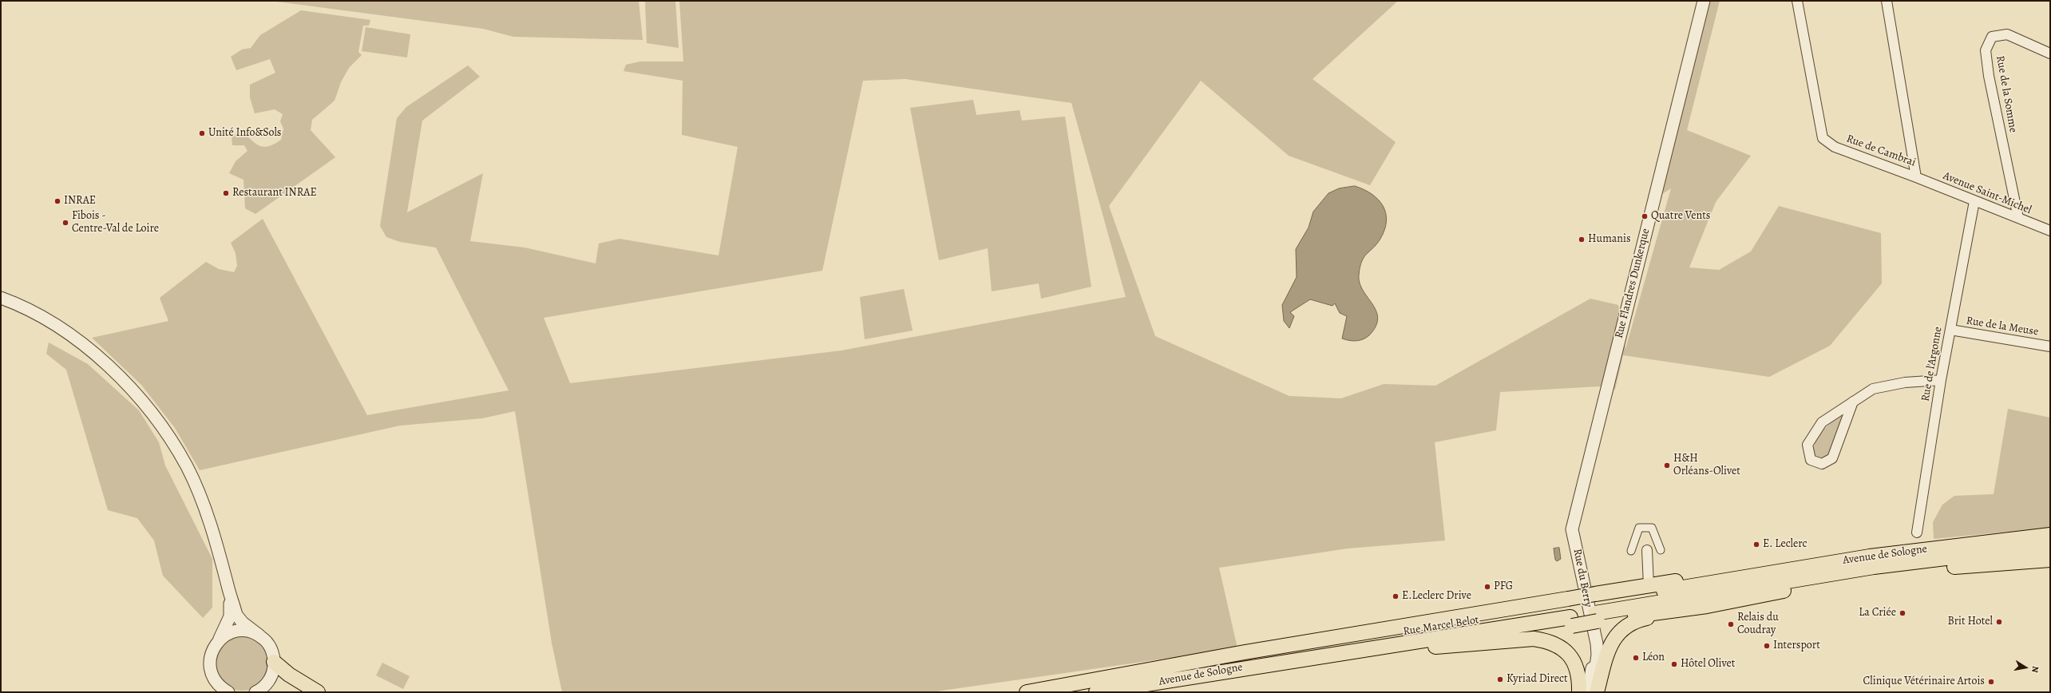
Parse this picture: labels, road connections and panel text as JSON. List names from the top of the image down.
{
  "streets": {
    "main road": ["Avenue de Sologne", "Rue Marcel Belot"],
    "street": [
      "Rue de la Somme",
      "Rue de Cambrai",
      "Avenue Saint-Michel",
      "Rue Flandres Dunkerque",
      "Rue de la Meuse",
      "Rue de l'Argonne",
      "Rue du Berry"
    ]
  },
  "crossings": [
    ["Rue de la Somme", "Avenue Saint-Michel"],
    ["Rue de Cambrai", "Avenue Saint-Michel"],
    ["Avenue Saint-Michel", "Rue de l'Argonne"],
    ["Rue Flandres Dunkerque", "Rue du Berry"],
    ["Rue de la Meuse", "Rue de l'Argonne"],
    ["Avenue de Sologne", "Rue Marcel Belot"],
    ["Rue du Berry", "Rue Marcel Belot"]
  ],
  "places": [
    "Unité Info&Sols",
    "Restaurant INRAE",
    "INRAE",
    "Quatre Vents",
    "Fibois - Centre-Val de Loire",
    "Humanis",
    "H&H Orléans-Olivet",
    "E. Leclerc",
    "PFG",
    "E.Leclerc Drive",
    "La Criée",
    "Brit Hotel",
    "Relais du Coudray",
    "Intersport",
    "Léon",
    "Hôtel Olivet",
    "Kyriad Direct",
    "Clinique Vétérinaire Artois"
  ],
  "north": "right"
}
